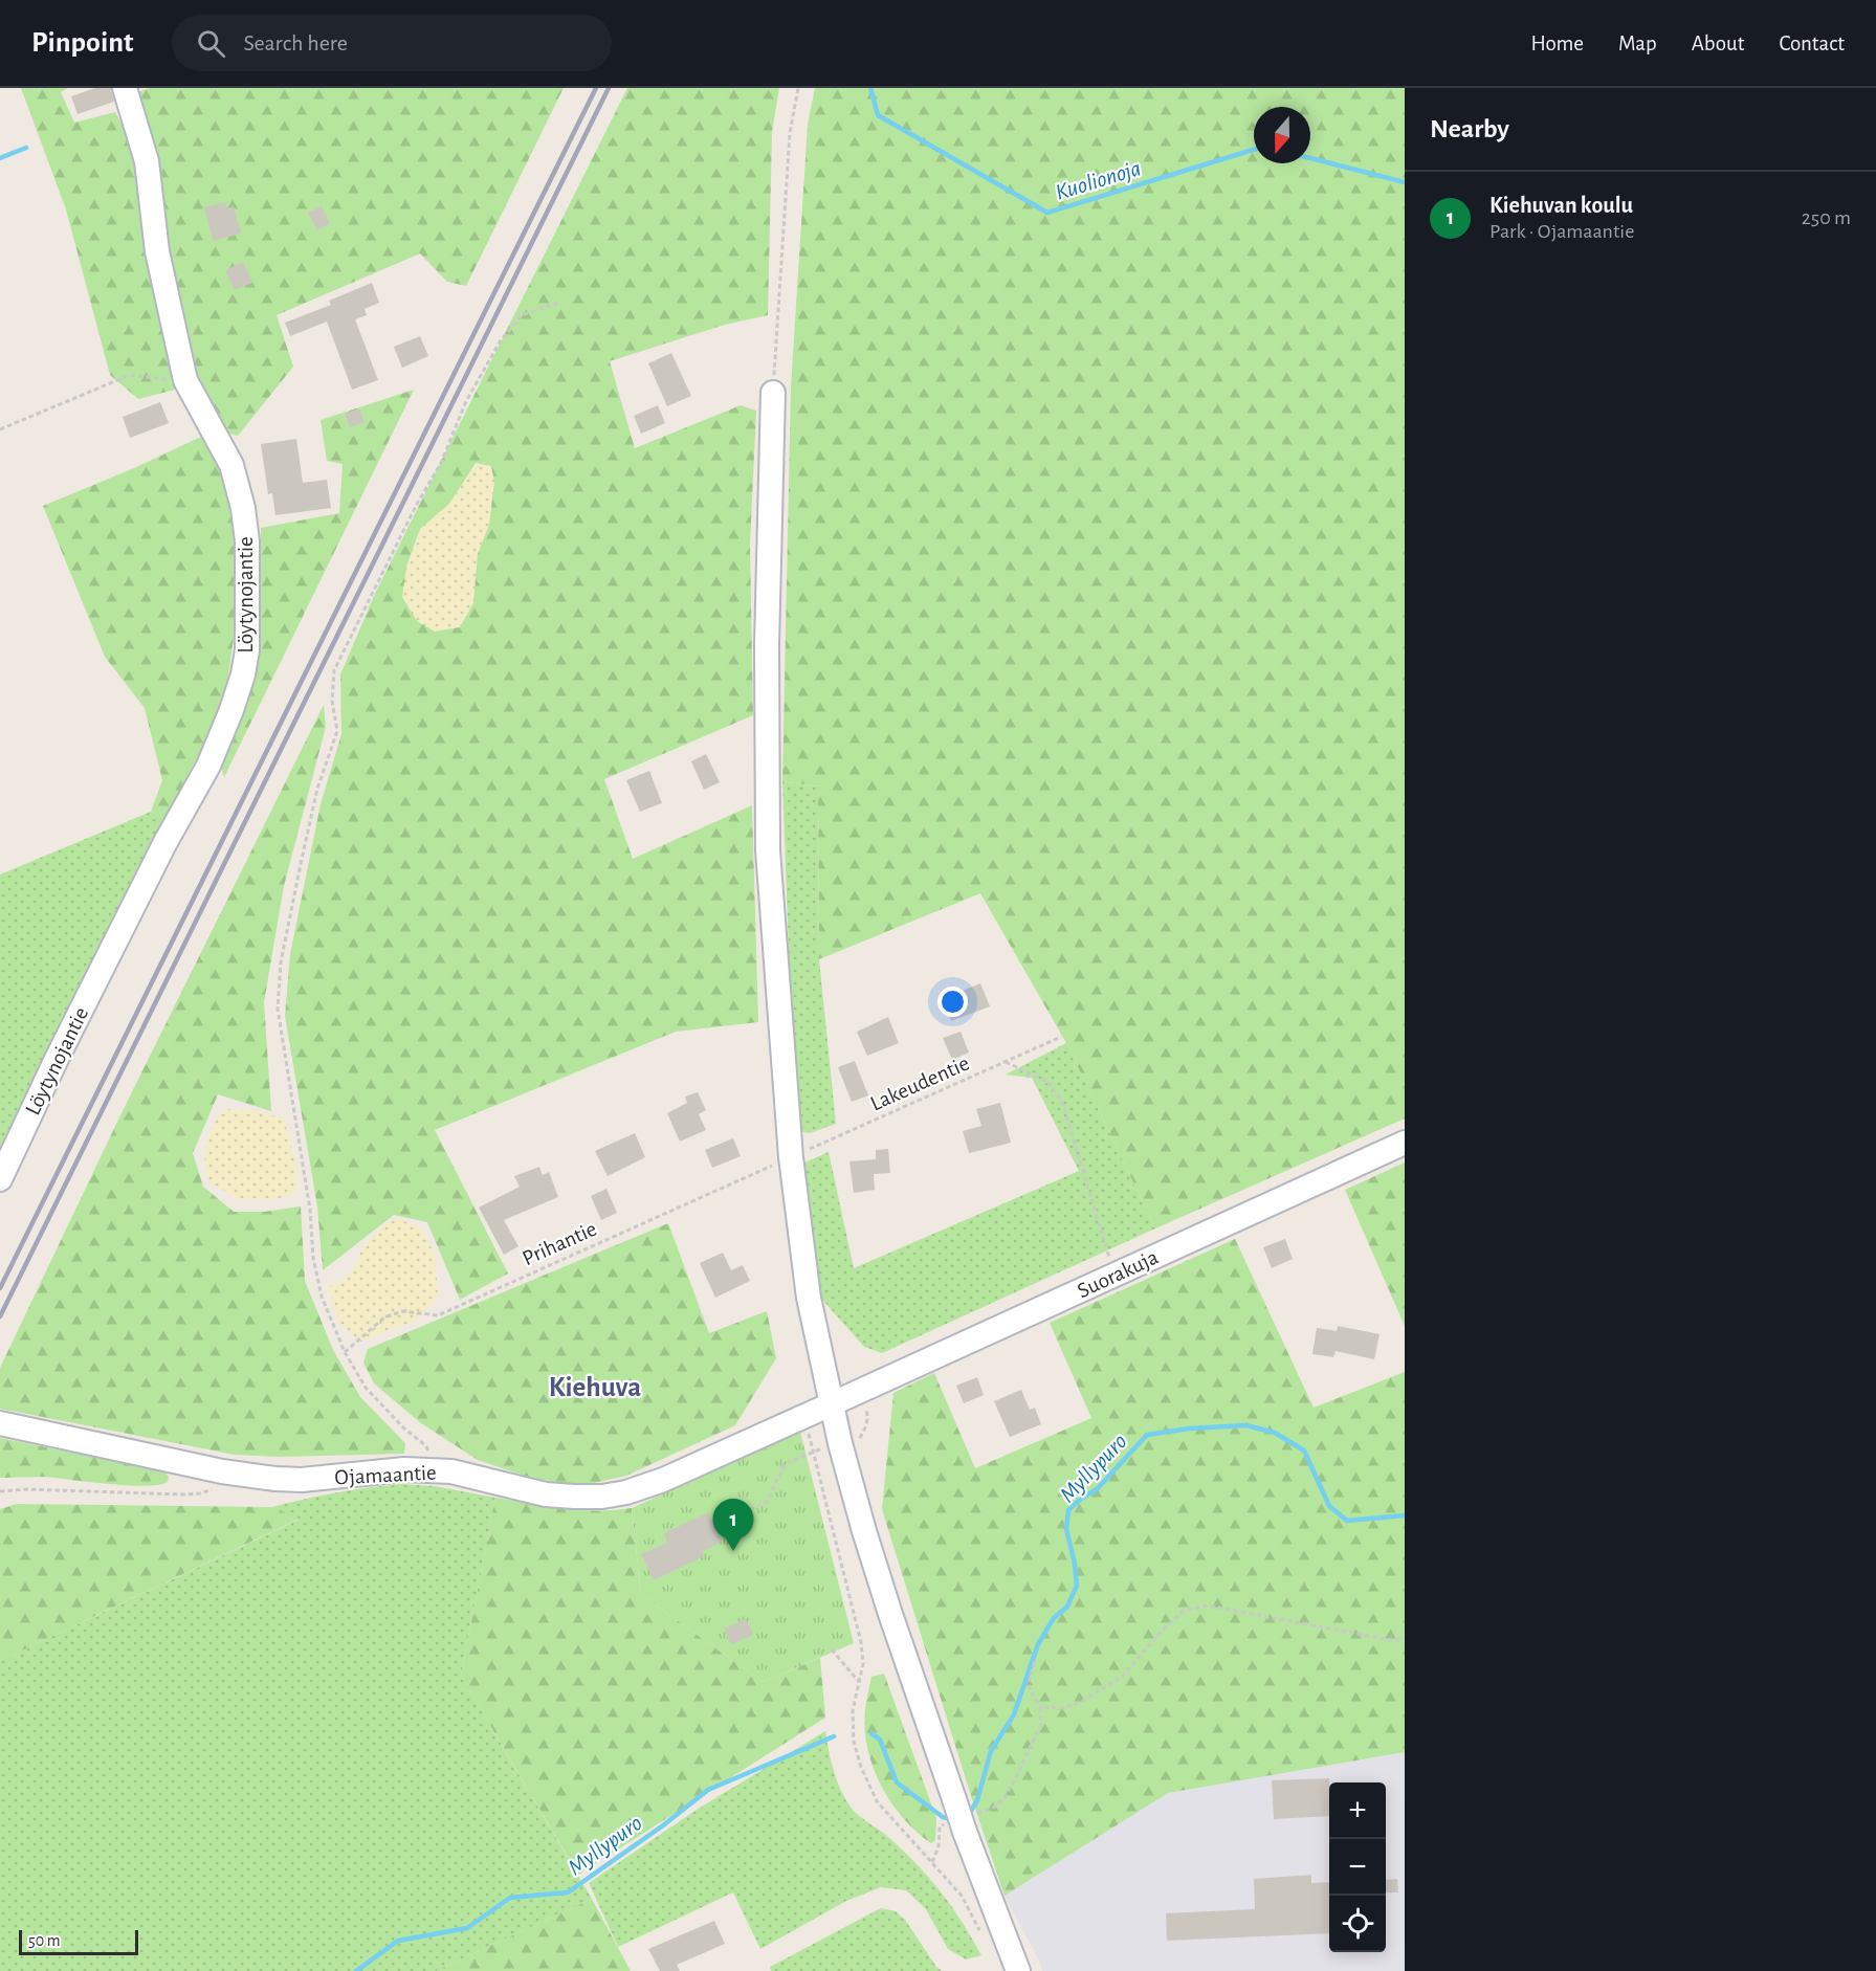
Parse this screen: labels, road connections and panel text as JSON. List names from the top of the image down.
{
  "streets": {
    "street": ["Löytynojantie", "Suorakuja", "Ojamaantie"],
    "path": ["Lakeudentie", "Prihantie"]
  },
  "crossings": [
    ["Lakeudentie", "Prihantie"],
    ["Suorakuja", "Ojamaantie"]
  ],
  "districts": ["Kiehuva"],
  "water": ["Kuolionoja", "Myllypuro"],
  "scale_bar": "50 m",
  "north": "bottom",
  "page": {
    "header": "Pinpoint",
    "search": "Search here",
    "nav": [
      "Home",
      "Map",
      "About",
      "Contact"
    ],
    "heading": "Nearby",
    "list": [
      {
        "mark": "1",
        "name": "Kiehuvan koulu",
        "note": "Park · Ojamaantie",
        "value": "250 m"
      }
    ],
    "pins": "1",
    "map_buttons": ["+", "−"],
    "scale": "50 m"
  }
}
